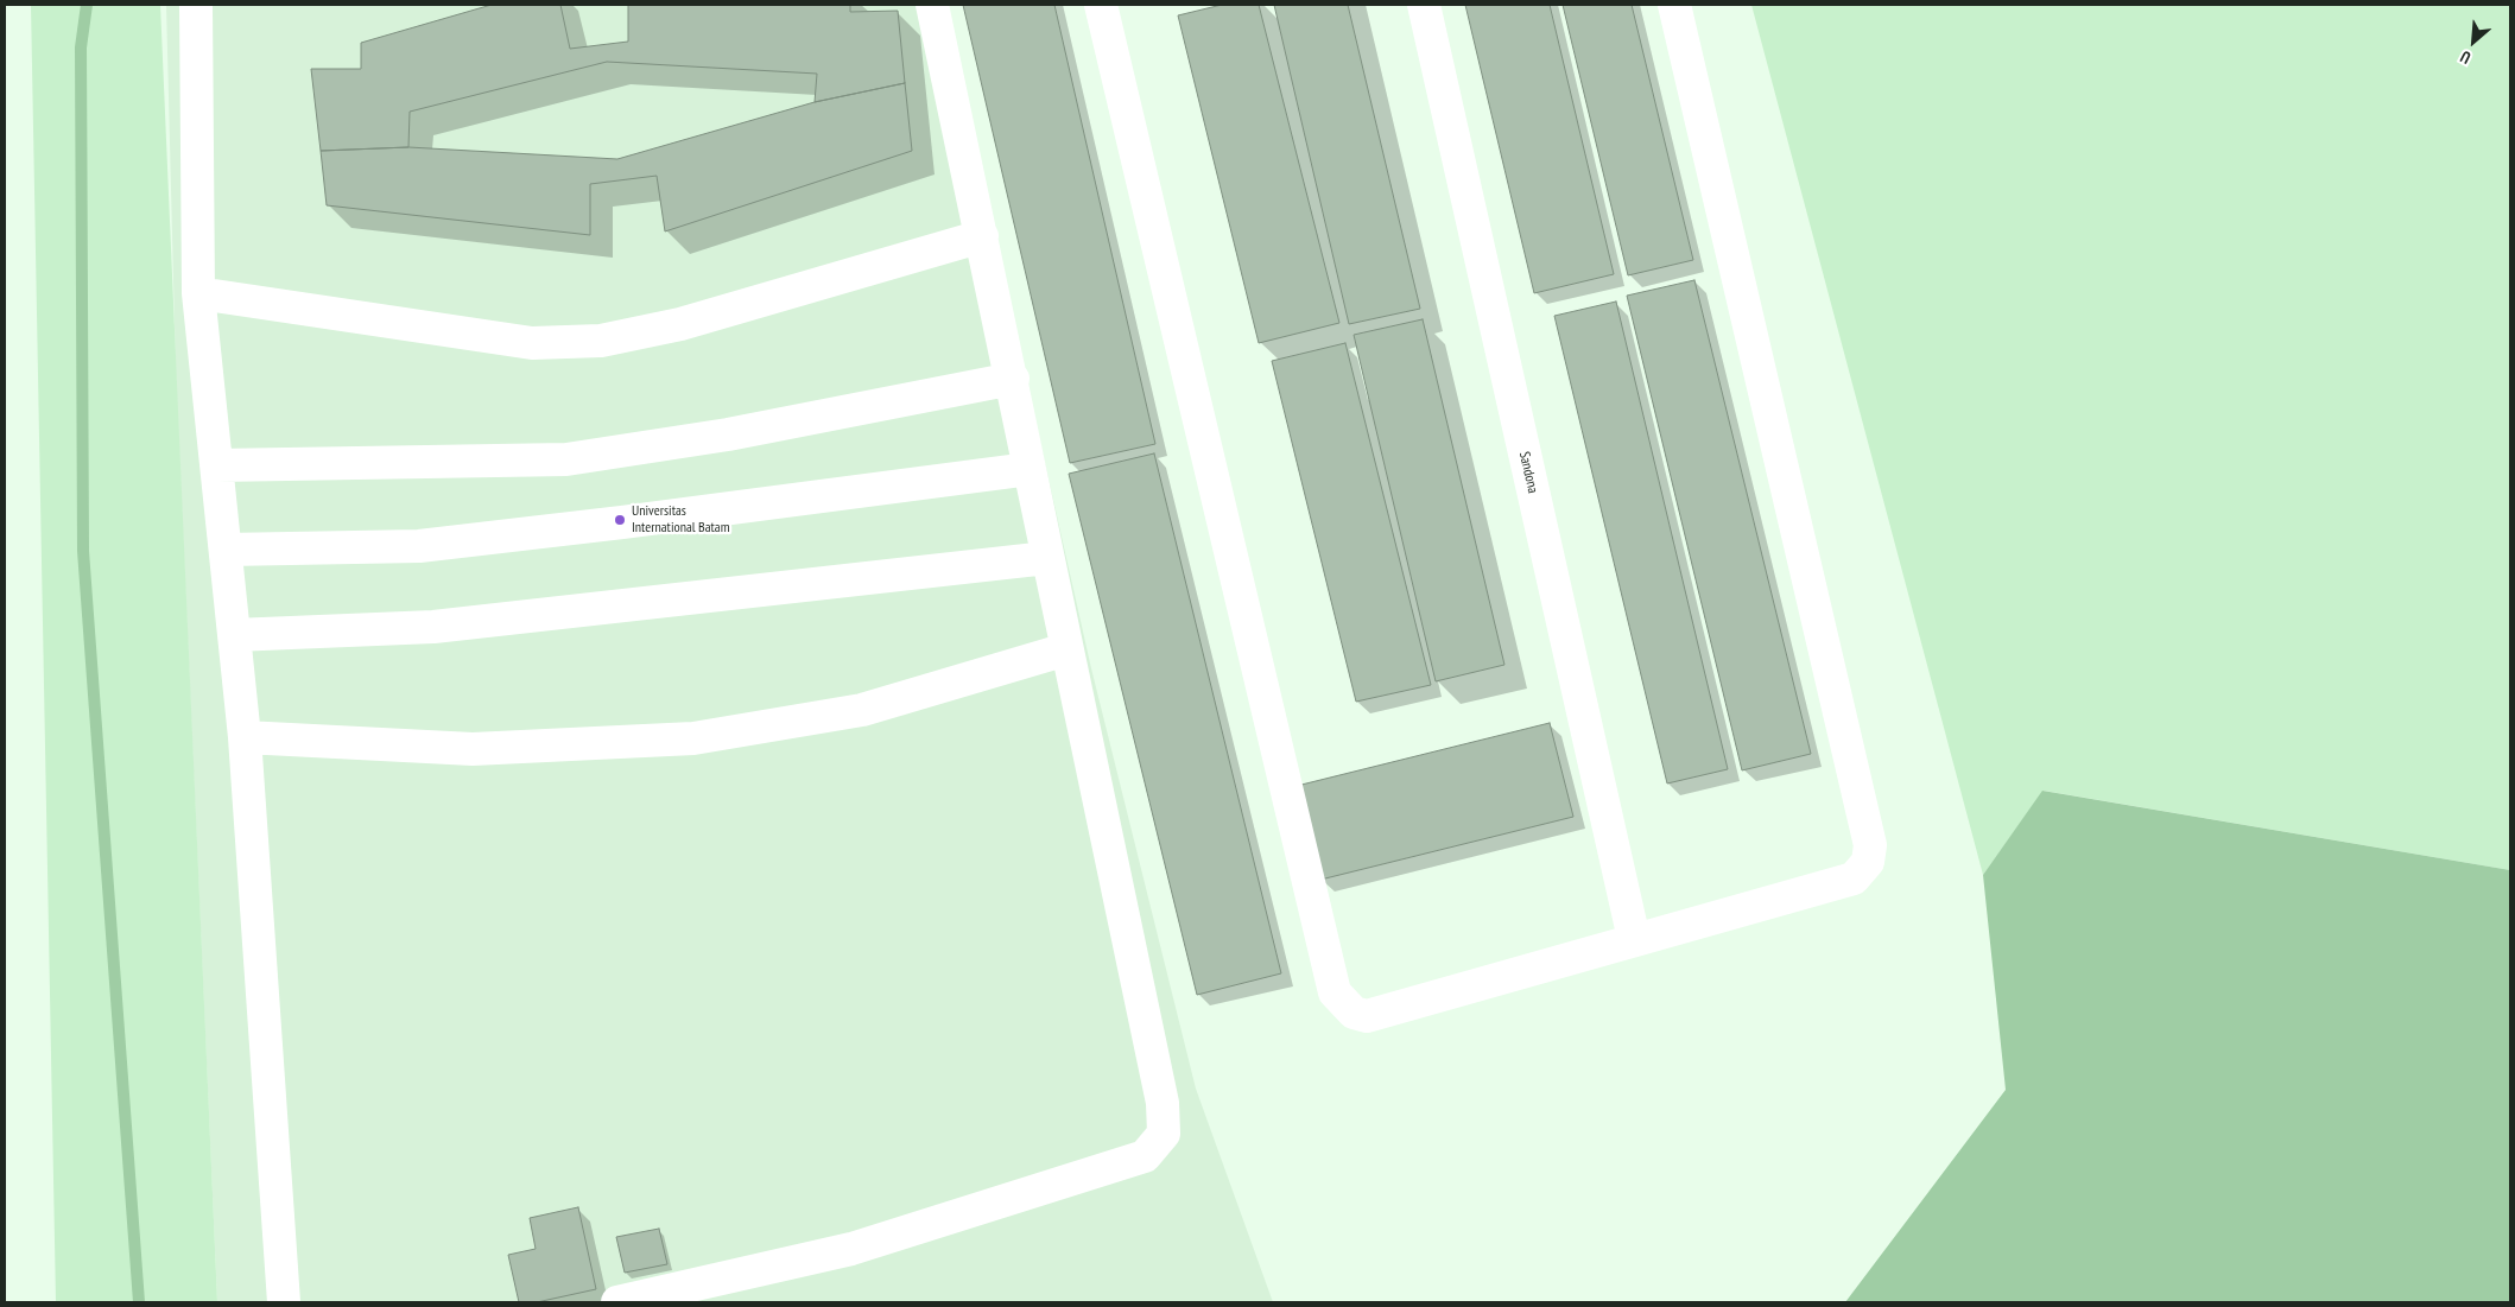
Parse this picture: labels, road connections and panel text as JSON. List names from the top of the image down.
{
  "streets": {
    "street": ["Sandona"]
  },
  "places": ["Universitas International Batam"],
  "north": "bottom left"
}
